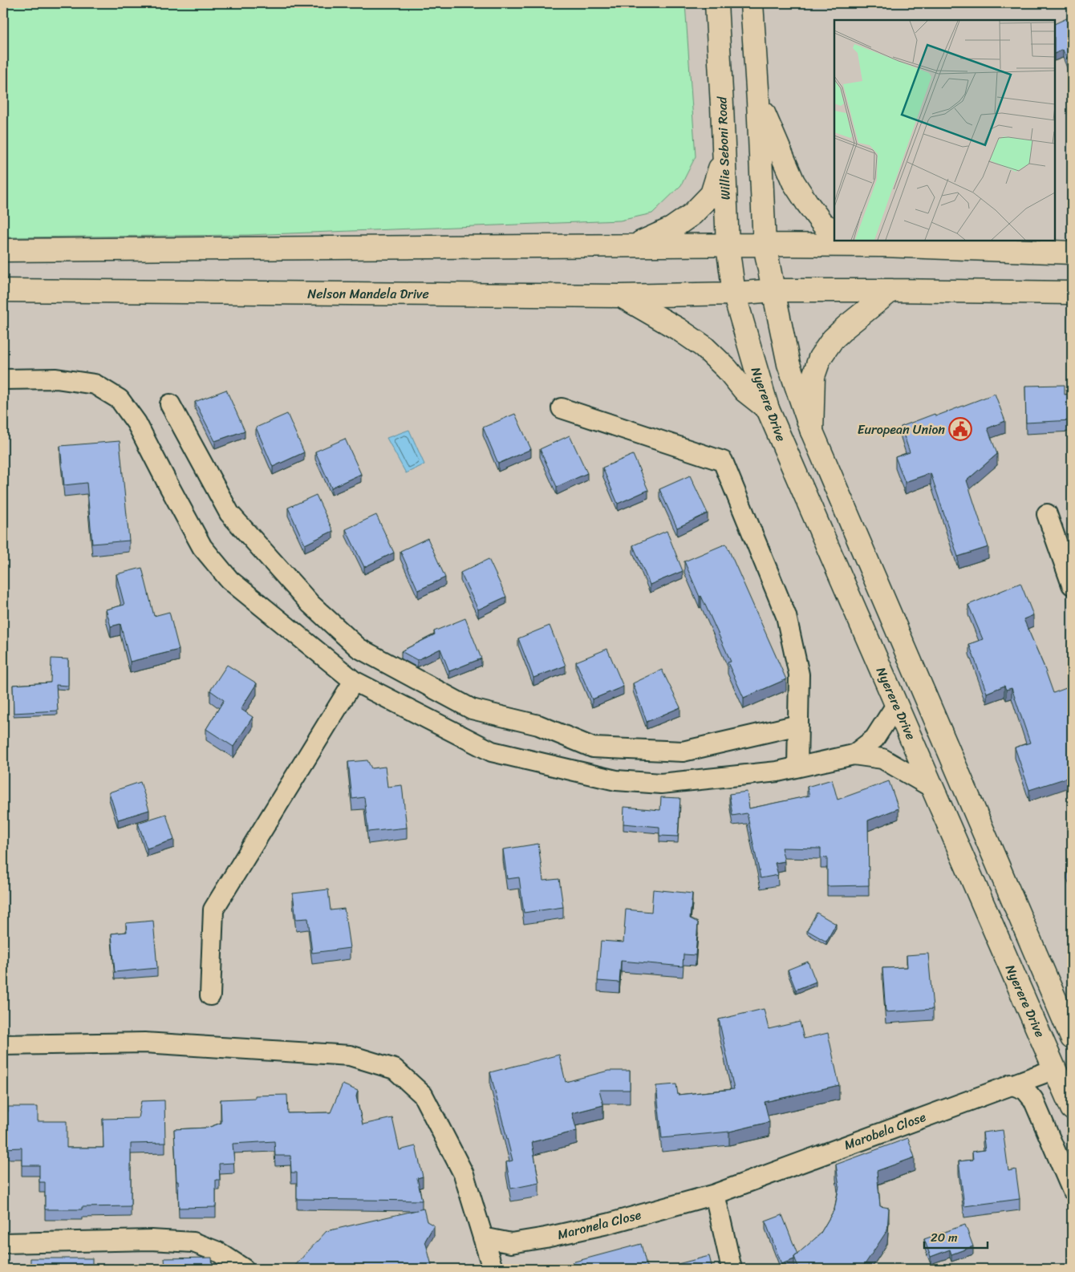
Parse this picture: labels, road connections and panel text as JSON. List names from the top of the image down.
{
  "streets": {
    "main road": ["Willie Seboni Road", "Nelson Mandela Drive", "Nyerere Drive"],
    "street": ["Marobela Close", "Maronela Close"]
  },
  "crossings": [
    ["Willie Seboni Road", "Nelson Mandela Drive"],
    ["Willie Seboni Road", "Nyerere Drive"],
    ["Nelson Mandela Drive", "Nyerere Drive"],
    ["Nyerere Drive", "Marobela Close"],
    ["Marobela Close", "Maronela Close"]
  ],
  "places": {
    "public building": ["European Union"]
  },
  "scale_bar": "20 m"
}
